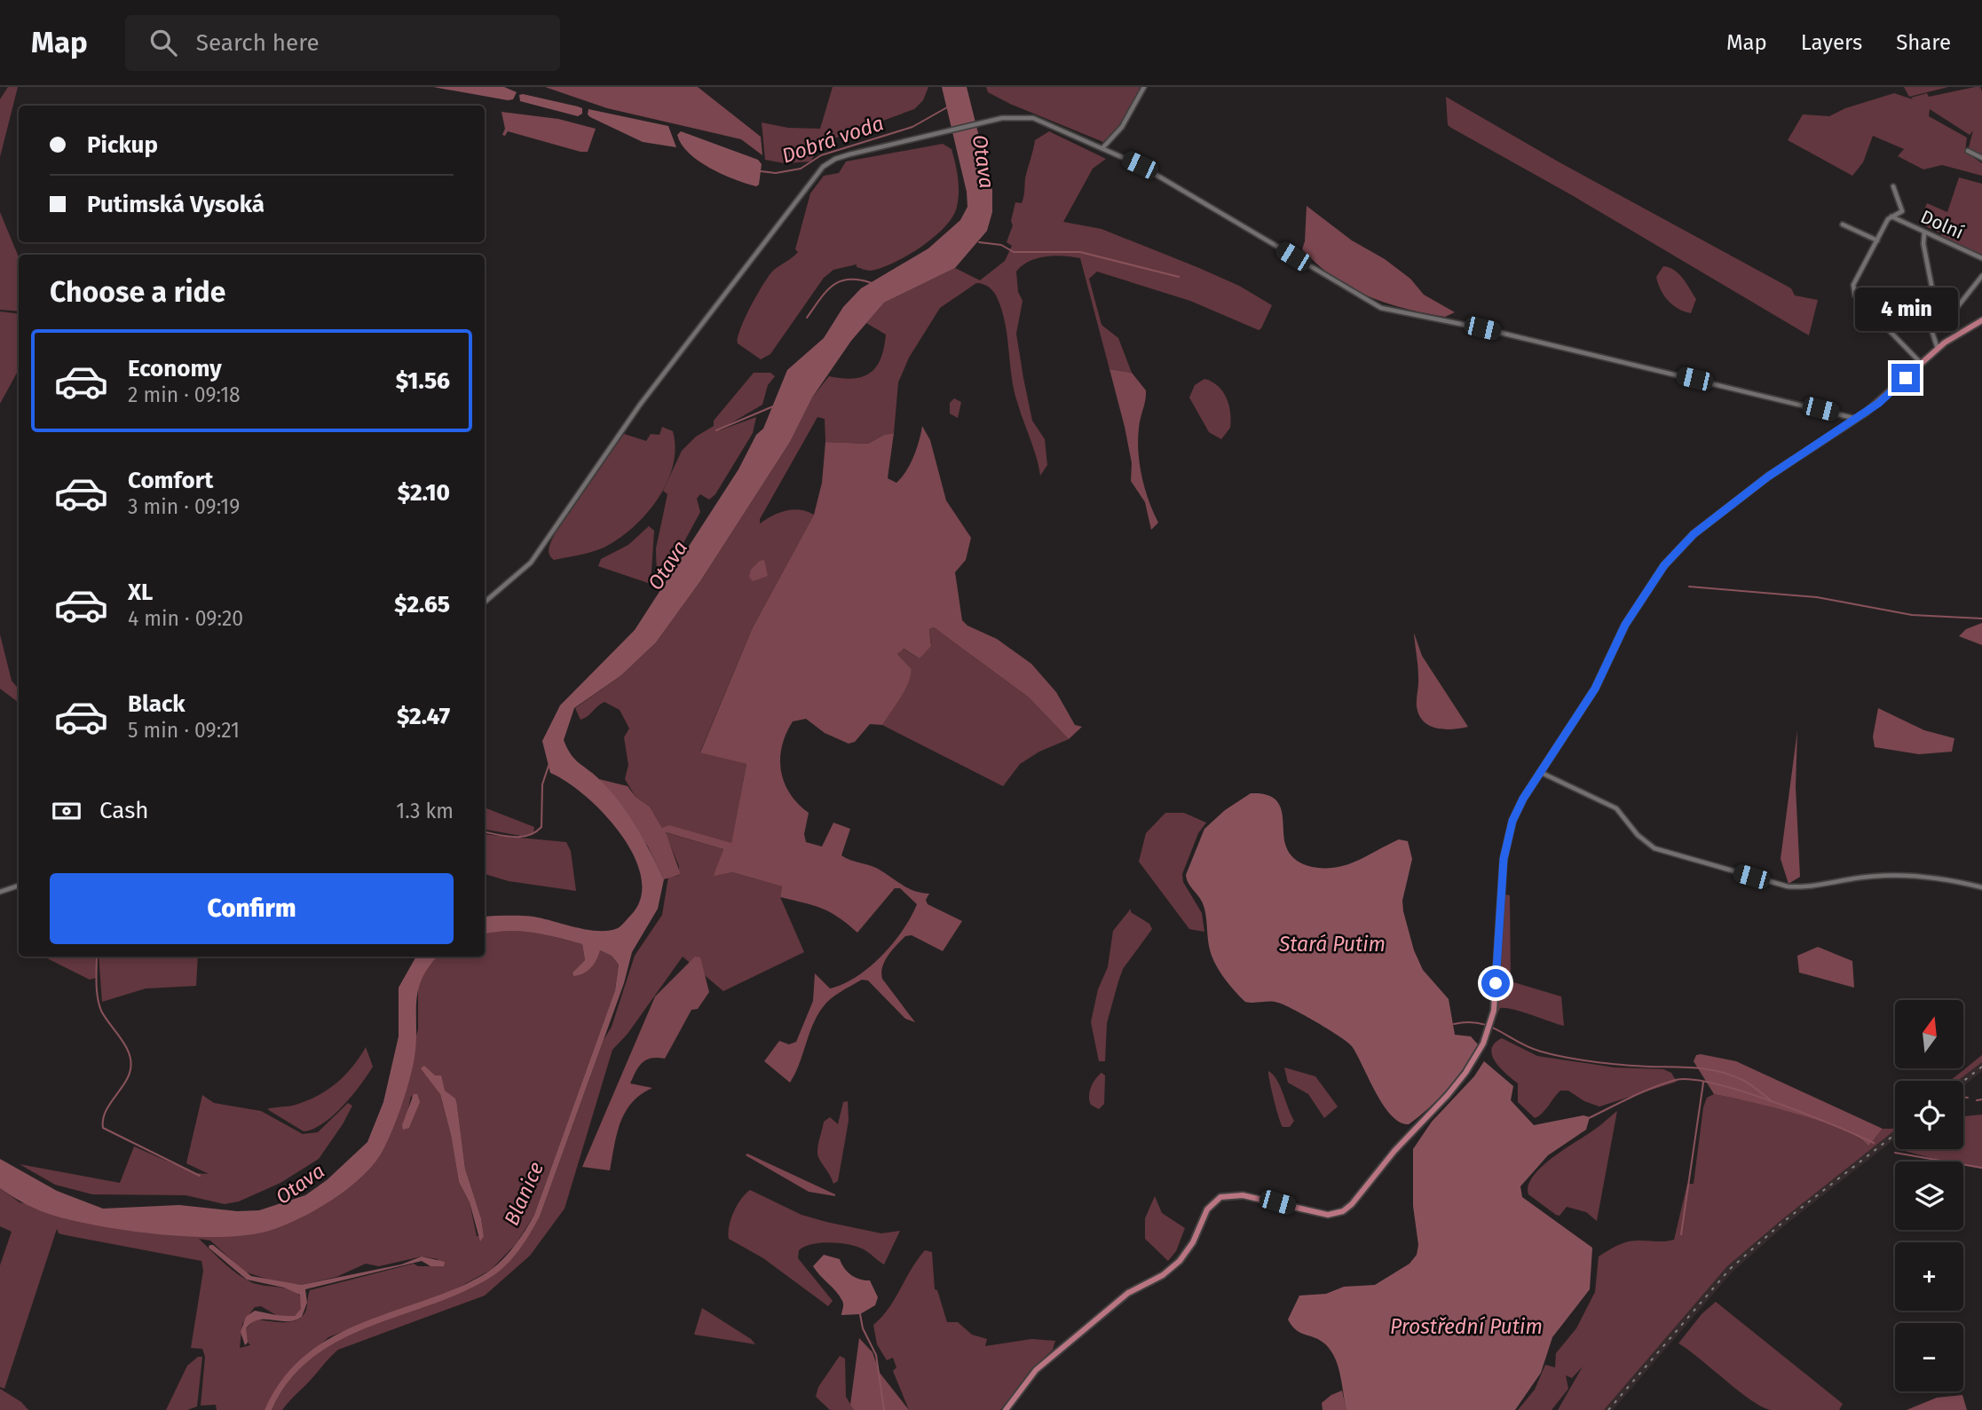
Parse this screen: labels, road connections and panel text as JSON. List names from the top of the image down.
{
  "streets": {
    "street": ["Dolní"]
  },
  "water": [
    "Dobrá voda",
    "Otava",
    "Stará Putim",
    "Blanice",
    "Prostřední Putim"
  ],
  "north": "top",
  "page": {
    "header": "Map",
    "search": "Search here",
    "nav": ["Map", "Layers", "Share"],
    "banner": ["Pickup", "Putimská Vysoká"],
    "heading": "Choose a ride",
    "bubble": "4 min",
    "list": [
      {
        "name": "Economy",
        "note": "2 min · 09:18",
        "value": "$1.56"
      },
      {
        "name": "Comfort",
        "note": "3 min · 09:19",
        "value": "$2.10"
      },
      {
        "name": "XL",
        "note": "4 min · 09:20",
        "value": "$2.65"
      },
      {
        "name": "Black",
        "note": "5 min · 09:21",
        "value": "$2.47"
      }
    ],
    "pay": ["Cash", "1.3 km"],
    "buttons": "Confirm",
    "map_buttons": ["+", "−"]
  }
}
